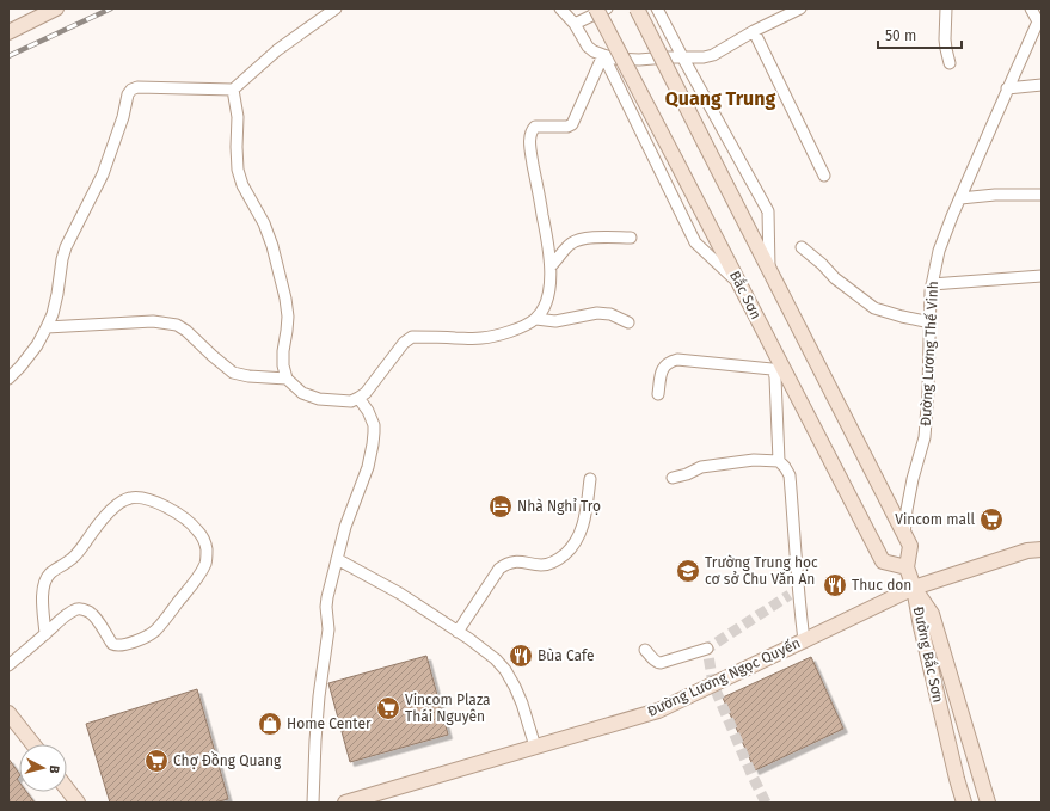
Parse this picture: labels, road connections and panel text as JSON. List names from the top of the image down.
{
  "streets": {
    "main road": ["Bắc Sơn", "Đường Bắc Sơn", "Đường Lương Ngọc Quyến"],
    "street": ["Đường Lương Thế Vinh"]
  },
  "crossings": [
    ["Đường Bắc Sơn", "Đường Lương Ngọc Quyến"]
  ],
  "districts": ["Quang Trung"],
  "places": {
    "hotel": ["Nhà Nghỉ Trọ"],
    "supermarket": ["Vincom mall", "Vincom Plaza Thái Nguyên", "Chợ Đồng Quang"],
    "school or university": ["Trường Trung học cơ sở Chu Văn An"],
    "restaurant": ["Thuc don", "Bùa Cafe"],
    "shop": ["Home Center"]
  },
  "scale_bar": "50 m",
  "north": "right"
}
